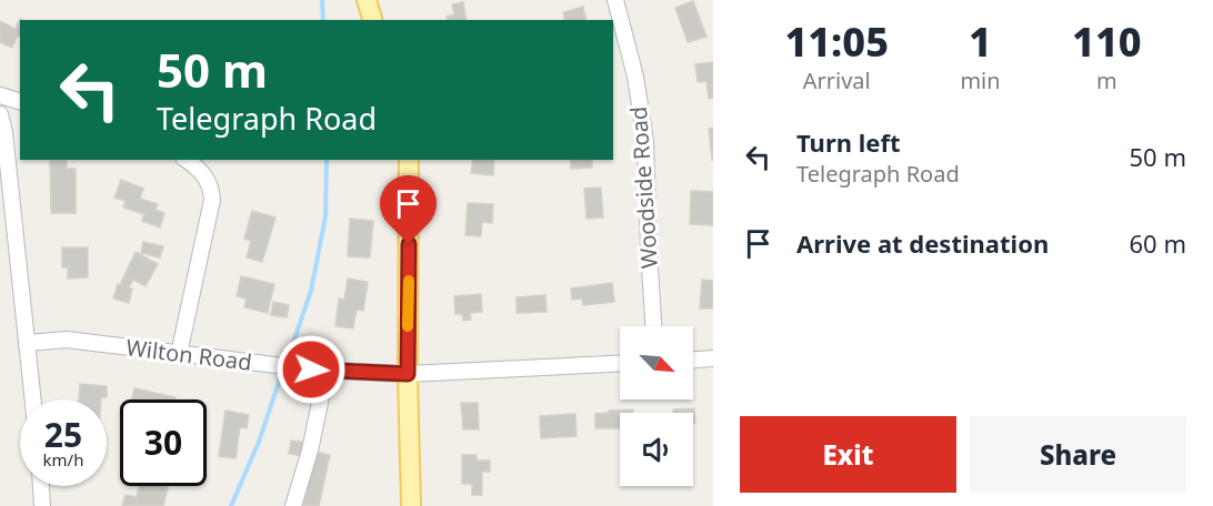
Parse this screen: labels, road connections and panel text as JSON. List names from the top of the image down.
{
  "streets": {
    "street": ["Woodside Road", "Wilton Road"]
  },
  "north": "bottom right",
  "page": {
    "eta": [
      "11:05",
      "Arrival",
      "1",
      "min",
      "110",
      "m"
    ],
    "turn": ["50 m", "Telegraph Road"],
    "list": [
      {
        "name": "Turn left",
        "note": "Telegraph Road",
        "value": "50 m"
      },
      {
        "name": "Arrive at destination",
        "value": "60 m"
      }
    ],
    "speed": "25 km/h",
    "limit": "30",
    "buttons": ["Exit", "Share"]
  }
}
